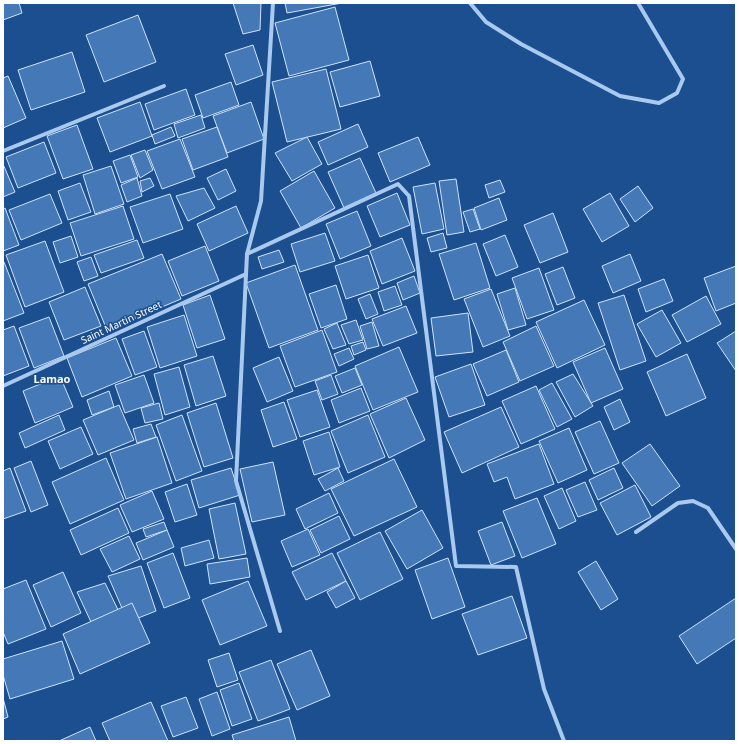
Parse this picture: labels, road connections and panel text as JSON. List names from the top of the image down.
{
  "streets": {
    "street": ["Saint Martin Street"]
  },
  "districts": ["Lamao"]
}
